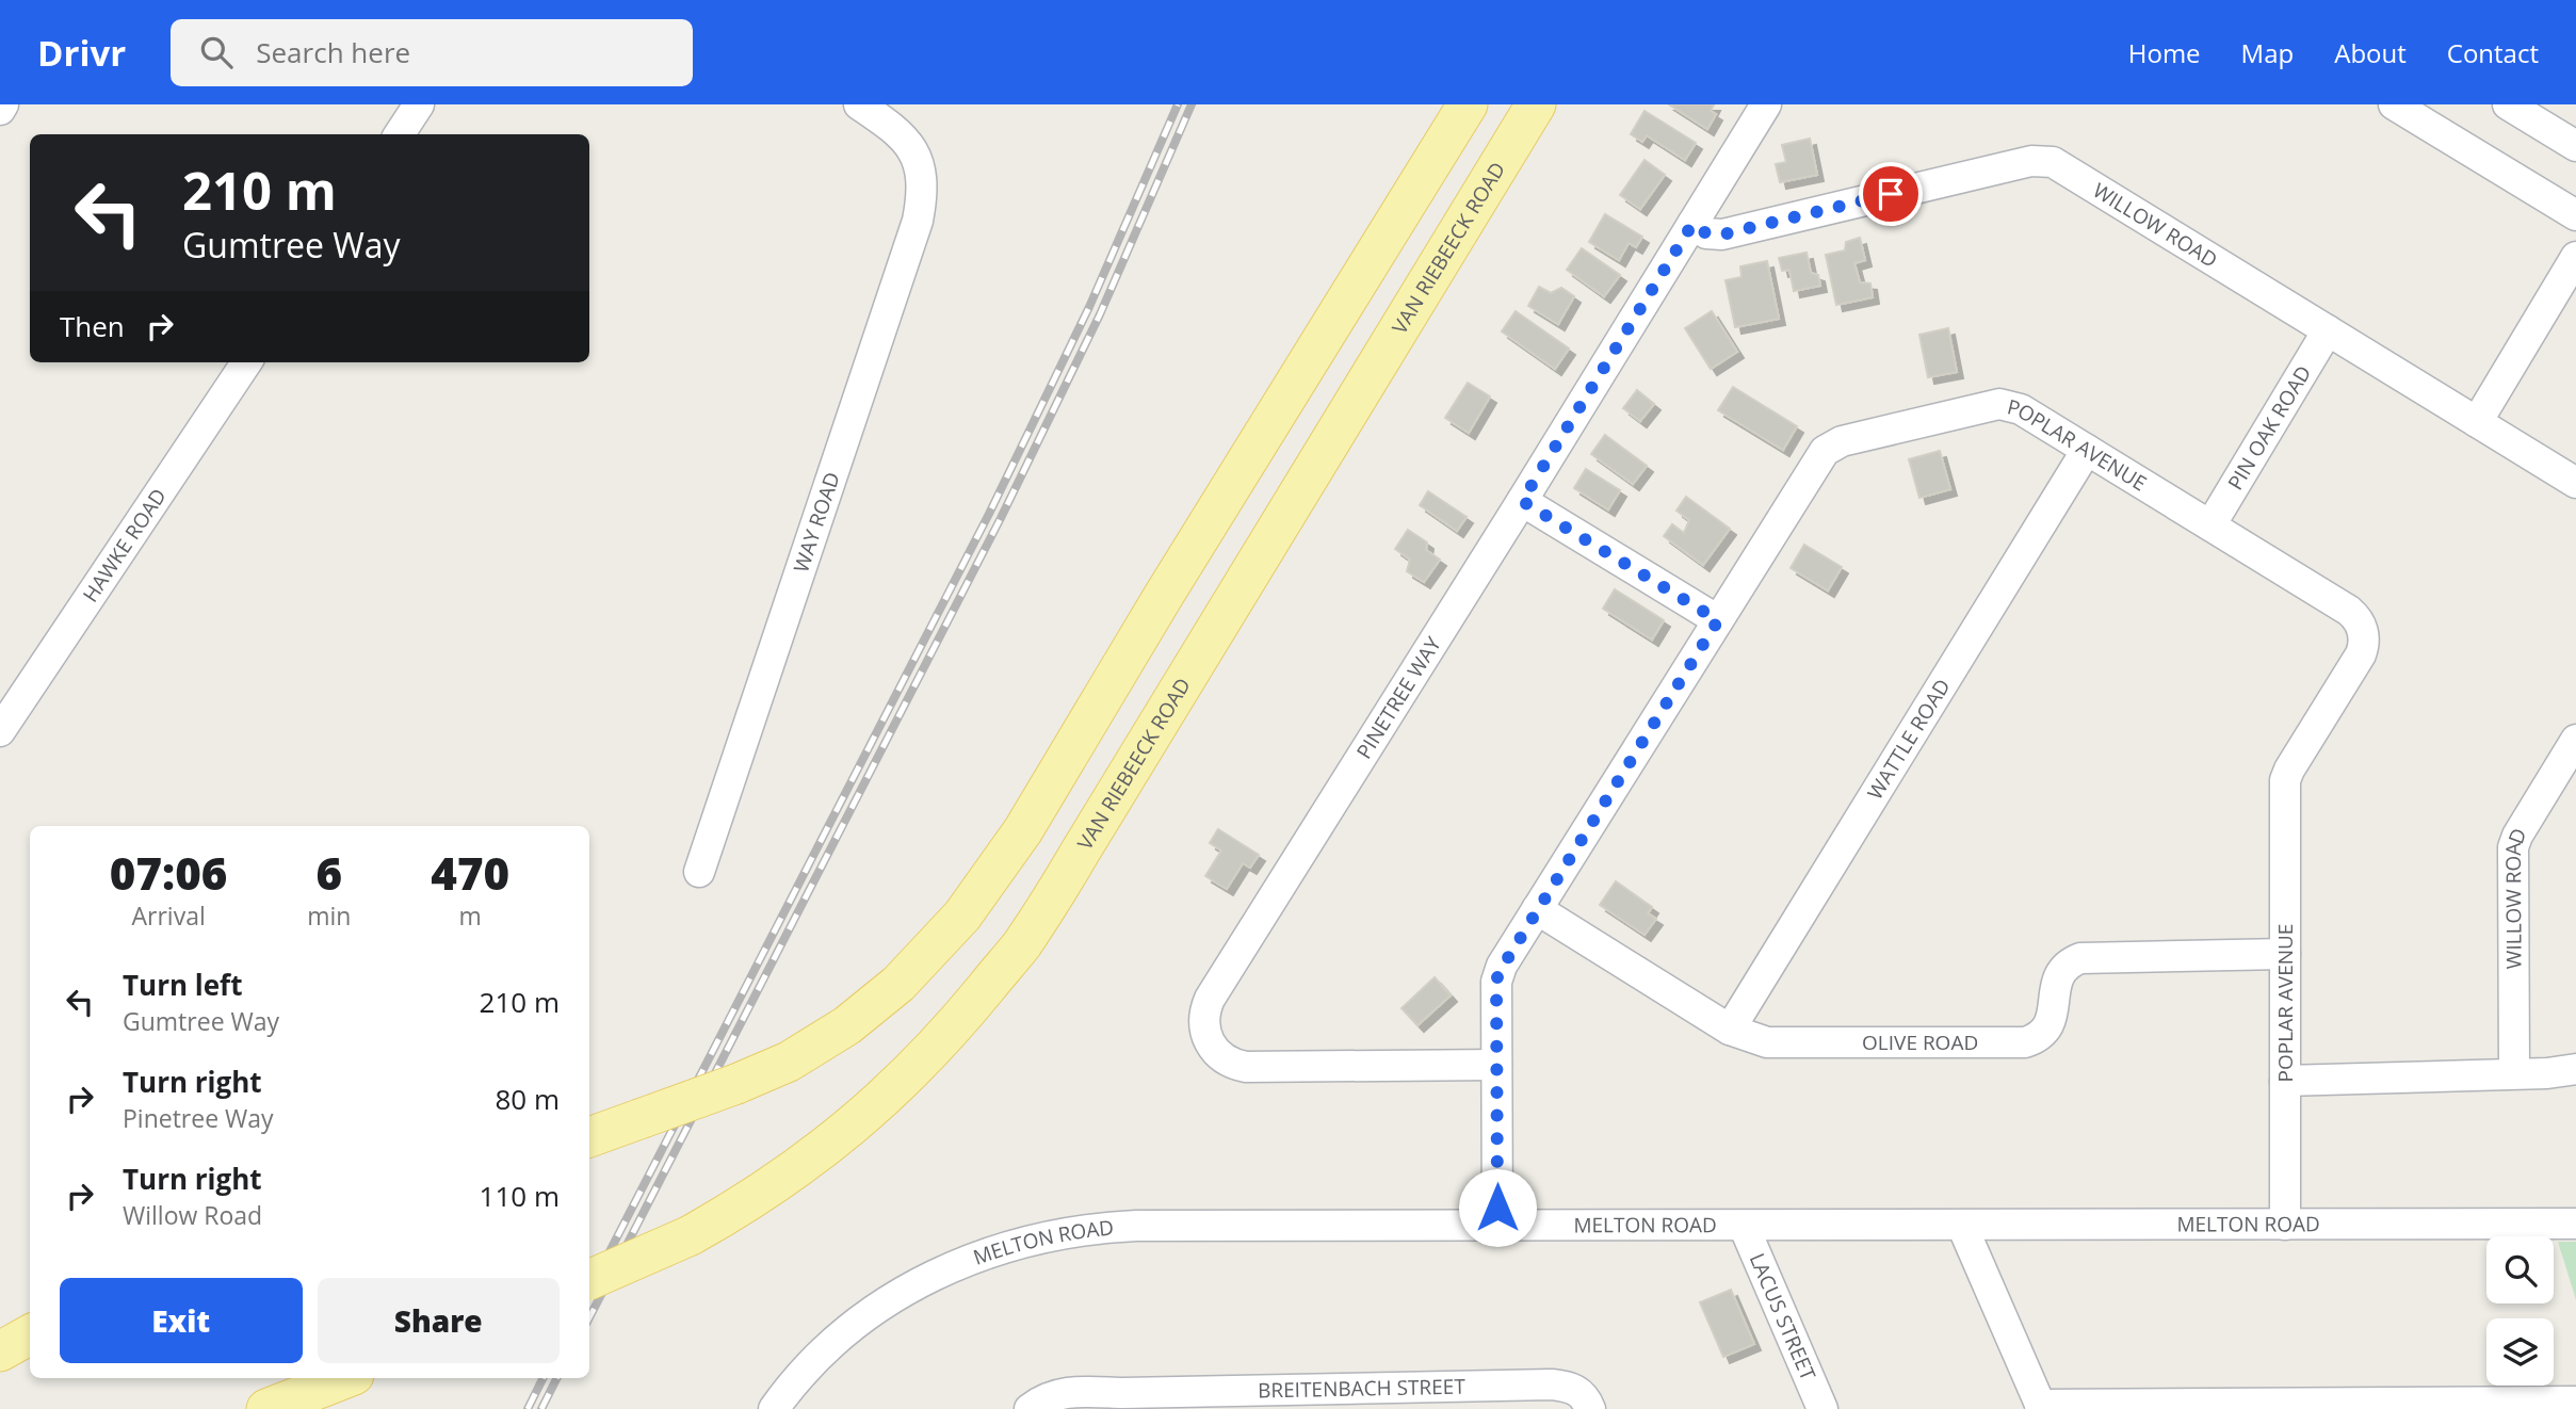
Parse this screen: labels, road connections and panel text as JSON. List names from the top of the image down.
{
  "streets": {
    "main road": ["VAN RIEBEECK ROAD"],
    "street": [
      "WILLOW ROAD",
      "PIN OAK ROAD",
      "POPLAR AVENUE",
      "WAY ROAD",
      "HAWKE ROAD",
      "PINETREE WAY",
      "WATTLE ROAD",
      "OLIVE ROAD",
      "MELTON ROAD",
      "LACUS STREET",
      "BREITENBACH STREET"
    ]
  },
  "crossings": [
    ["WILLOW ROAD", "PIN OAK ROAD"],
    ["WILLOW ROAD", "PINETREE WAY"],
    ["PIN OAK ROAD", "POPLAR AVENUE"],
    ["POPLAR AVENUE", "PINETREE WAY"],
    ["POPLAR AVENUE", "WATTLE ROAD"],
    ["POPLAR AVENUE", "OLIVE ROAD"],
    ["POPLAR AVENUE", "MELTON ROAD"],
    ["WATTLE ROAD", "OLIVE ROAD"],
    ["MELTON ROAD", "LACUS STREET"]
  ],
  "page": {
    "header": "Drivr",
    "search": "Search here",
    "nav": [
      "Home",
      "Map",
      "About",
      "Contact"
    ],
    "turn": ["210 m", "Gumtree Way"],
    "then": "Then",
    "eta": [
      "07:06",
      "Arrival",
      "6",
      "min",
      "470",
      "m"
    ],
    "list": [
      {
        "name": "Turn left",
        "note": "Gumtree Way",
        "value": "210 m"
      },
      {
        "name": "Turn right",
        "note": "Pinetree Way",
        "value": "80 m"
      },
      {
        "name": "Turn right",
        "note": "Willow Road",
        "value": "110 m"
      }
    ],
    "buttons": ["Exit", "Share"]
  }
}
